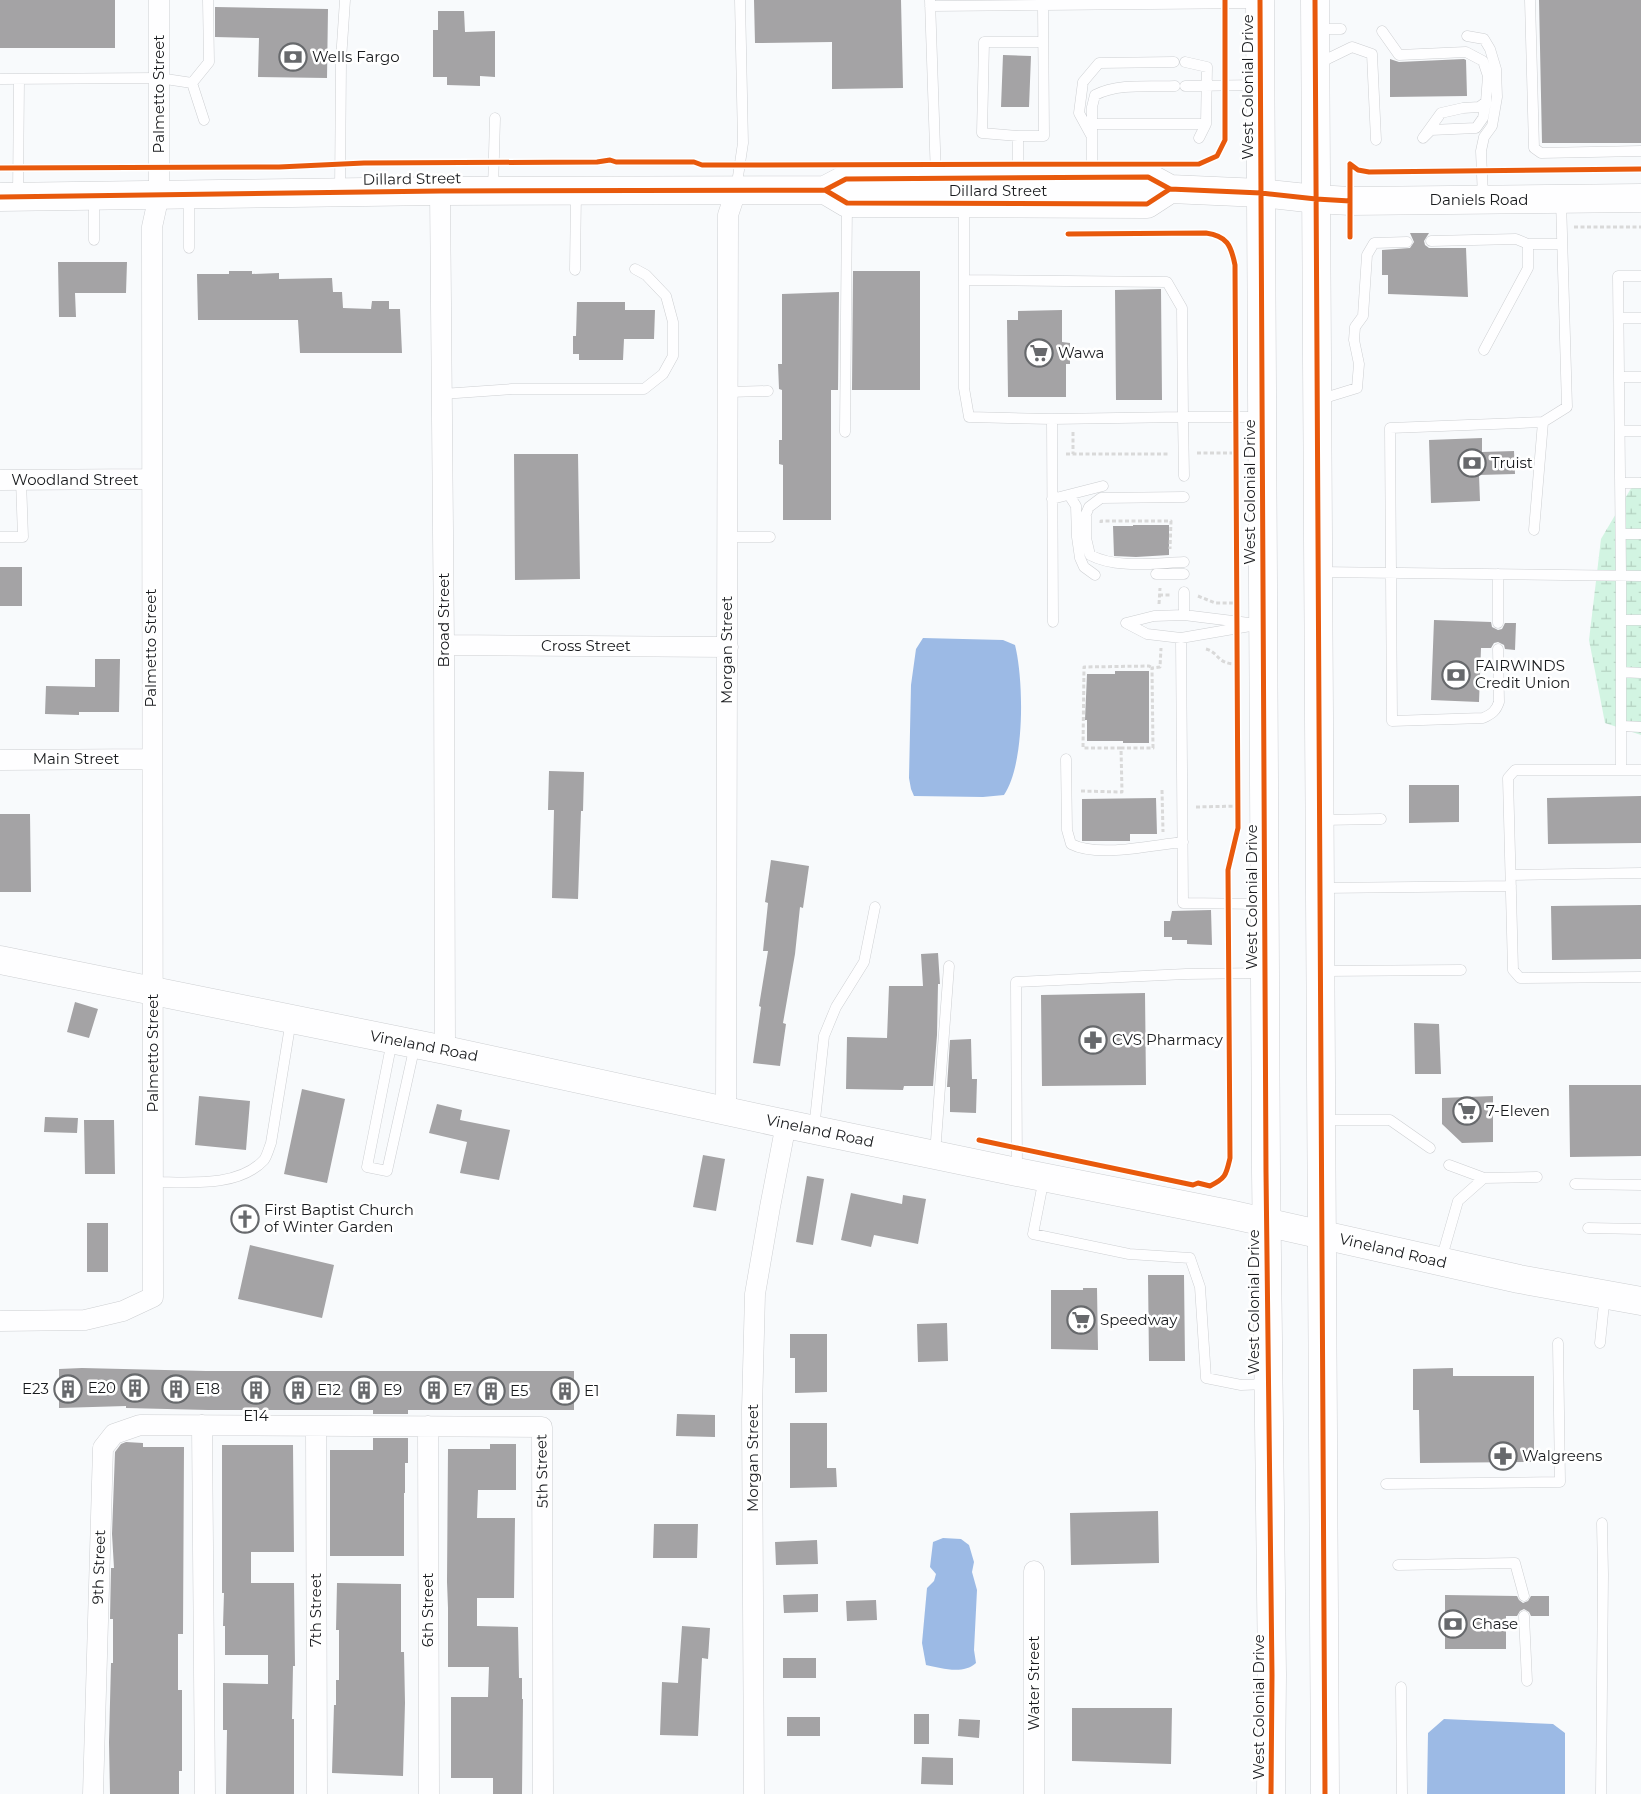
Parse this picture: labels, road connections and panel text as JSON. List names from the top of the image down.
{
  "streets": {
    "main road": [
      "West Colonial Drive",
      "Dillard Street",
      "Daniels Road",
      "Vineland Road"
    ],
    "street": [
      "Palmetto Street",
      "Woodland Street",
      "Broad Street",
      "Cross Street",
      "Morgan Street",
      "Main Street",
      "5th Street",
      "9th Street",
      "7th Street",
      "6th Street",
      "Water Street"
    ]
  },
  "crossings": [
    ["West Colonial Drive", "Dillard Street"],
    ["West Colonial Drive", "Vineland Road"],
    ["Palmetto Street", "Dillard Street"],
    ["Palmetto Street", "Woodland Street"],
    ["Palmetto Street", "Main Street"],
    ["Palmetto Street", "Vineland Road"],
    ["Dillard Street", "Daniels Road"],
    ["Dillard Street", "Broad Street"],
    ["Dillard Street", "Morgan Street"],
    ["Broad Street", "Cross Street"],
    ["Broad Street", "Vineland Road"],
    ["Cross Street", "Morgan Street"],
    ["Morgan Street", "Vineland Road"],
    ["5th Street", "9th Street"],
    ["5th Street", "7th Street"],
    ["5th Street", "6th Street"]
  ],
  "places": {
    "bank": [
      "Wells Fargo",
      "Truist",
      "FAIRWINDS Credit Union",
      "Chase"
    ],
    "supermarket": ["Wawa", "7-Eleven", "Speedway"],
    "pharmacy": ["CVS Pharmacy", "Walgreens"],
    "church": ["First Baptist Church of Winter Garden"],
    "building": [
      "E20",
      "E23",
      "E18",
      "E14",
      "E12",
      "E9",
      "E7",
      "E5",
      "E1"
    ]
  }
}
